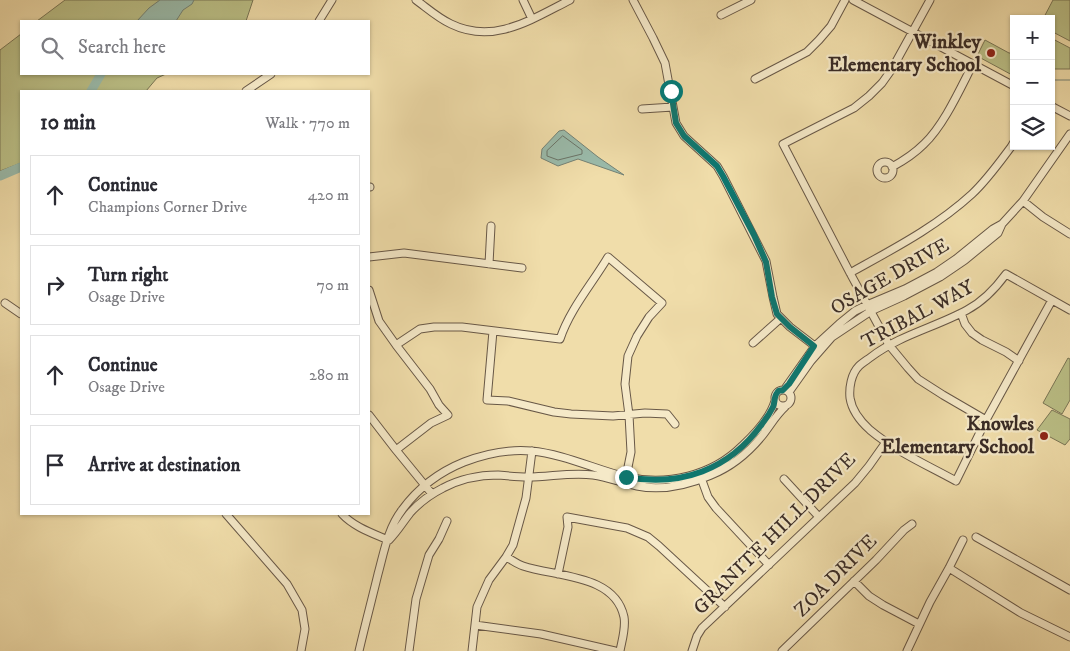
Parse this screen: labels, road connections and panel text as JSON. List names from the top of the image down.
{
  "streets": {
    "street": [
      "OSAGE DRIVE",
      "TRIBAL WAY",
      "GRANITE HILL DRIVE",
      "ZOA DRIVE"
    ]
  },
  "crossings": [
    ["TRIBAL WAY", "GRANITE HILL DRIVE"]
  ],
  "places": ["Winkley Elementary School", "Knowles Elementary School"],
  "page": {
    "map_buttons": ["+", "−"],
    "search": "Search here",
    "heading": ["10 min", "Walk · 770 m"],
    "list": [
      ["Continue", "Champions Corner Drive", "420 m"],
      ["Turn right", "Osage Drive", "70 m"],
      ["Continue", "Osage Drive", "280 m"],
      "Arrive at destination"
    ]
  }
}
